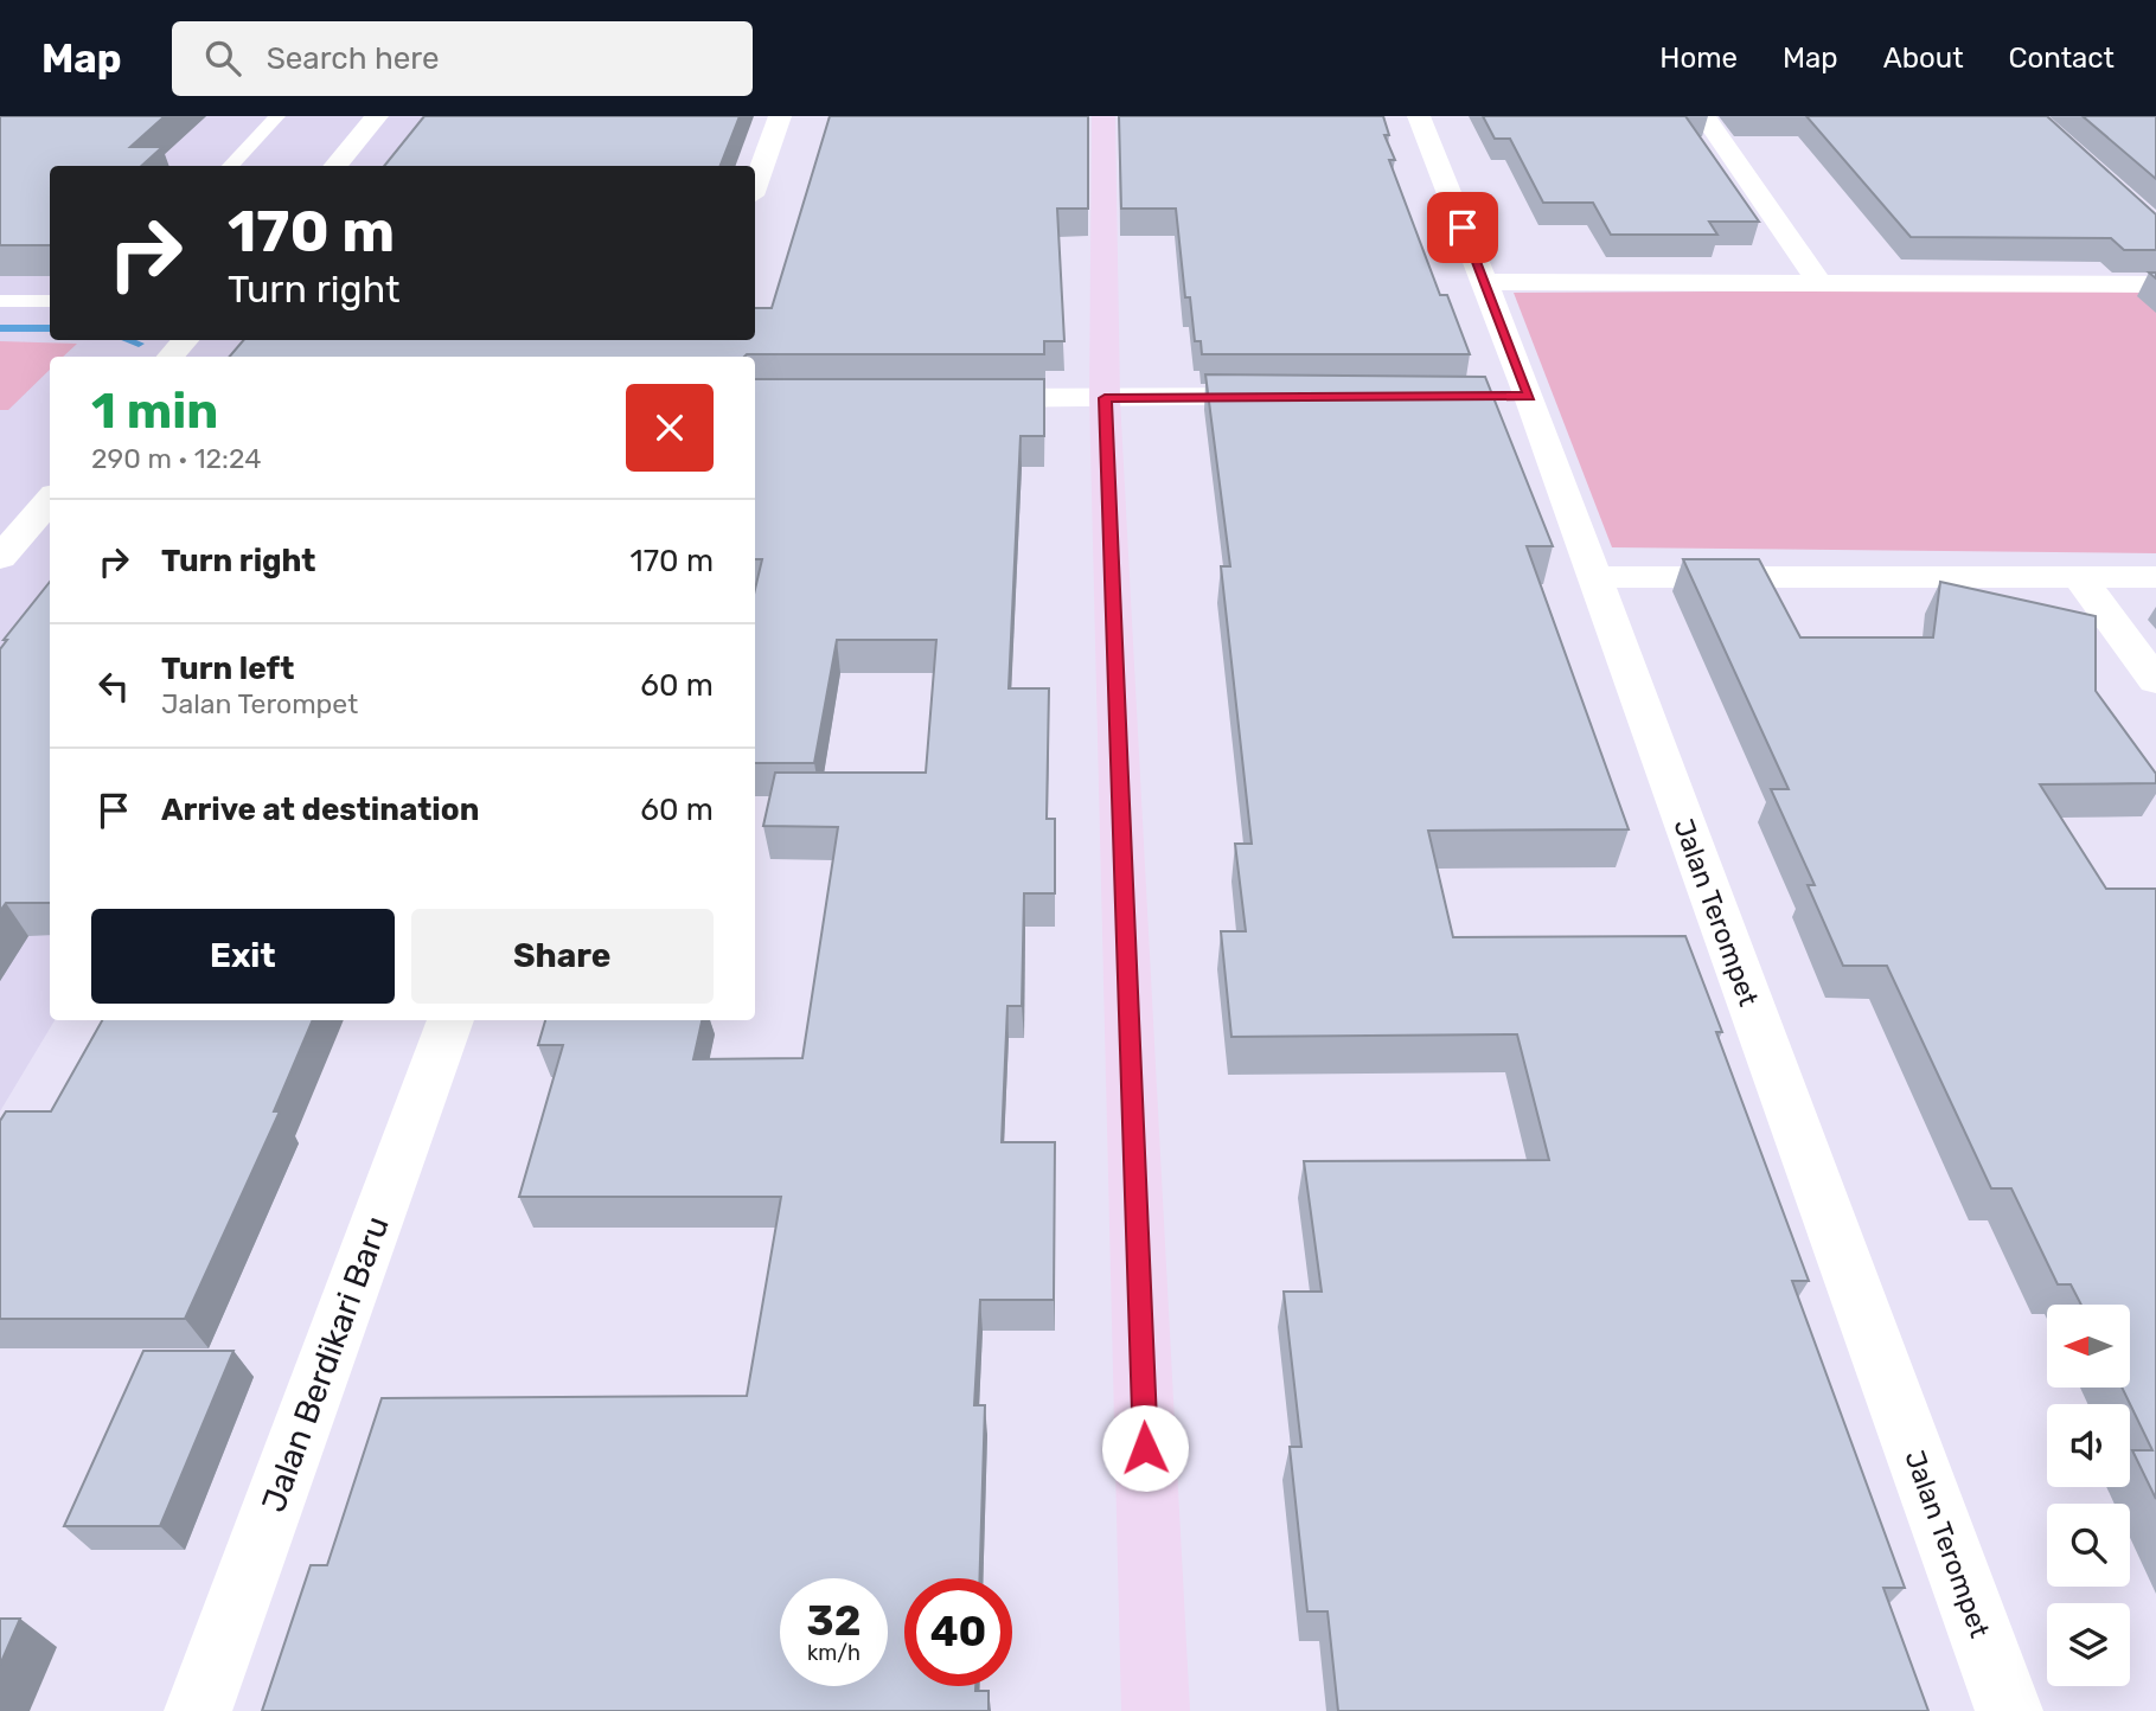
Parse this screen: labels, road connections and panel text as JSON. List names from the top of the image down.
{
  "streets": {
    "street": ["Jalan Terompet", "Jalan Berdikari Baru"]
  },
  "north": "left",
  "page": {
    "header": "Map",
    "search": "Search here",
    "nav": [
      "Home",
      "Map",
      "About",
      "Contact"
    ],
    "turn": ["170 m", "Turn right"],
    "heading": ["1 min", "290 m · 12:24"],
    "list": [
      {
        "name": "Turn right",
        "value": "170 m"
      },
      {
        "name": "Turn left",
        "note": "Jalan Terompet",
        "value": "60 m"
      },
      {
        "name": "Arrive at destination",
        "value": "60 m"
      }
    ],
    "buttons": ["Exit", "Share"],
    "speed": "32 km/h",
    "limit": "40"
  }
}
